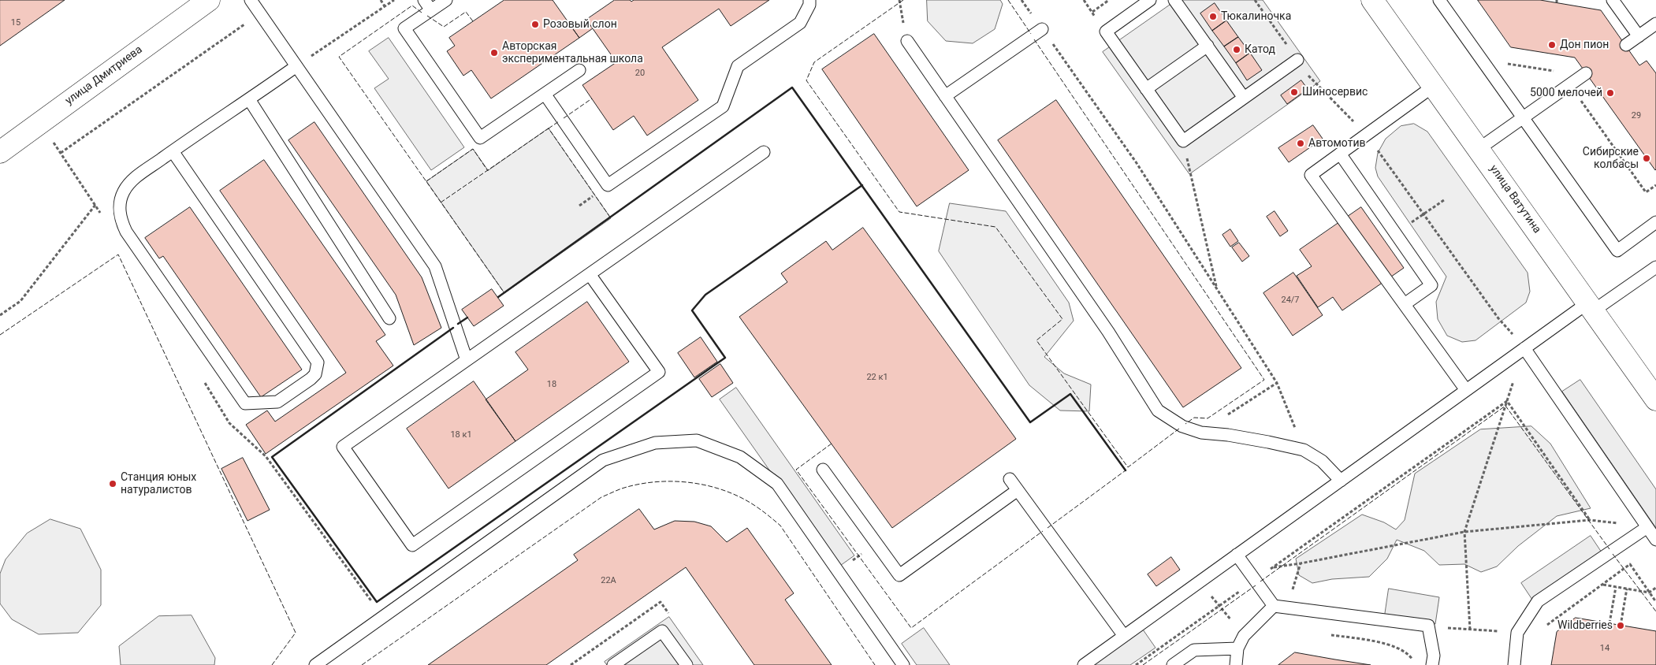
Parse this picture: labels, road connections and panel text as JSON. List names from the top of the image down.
{
  "streets": {
    "main road": ["улица Дмитриева", "улица Ватутина"]
  },
  "places": [
    "Тюкалиночка",
    "Розовый слон",
    "Дон пион",
    "Катод",
    "Авторская экспериментальная школа",
    "Шиносервис",
    "5000 мелочей",
    "Автомотив",
    "Сибирские колбасы",
    "Станция юных натуралистов",
    "Wildberries"
  ],
  "house_numbers": [
    "15",
    "20",
    "29",
    "24/7",
    "22 к1",
    "18",
    "18 к1",
    "22А",
    "14"
  ]
}
